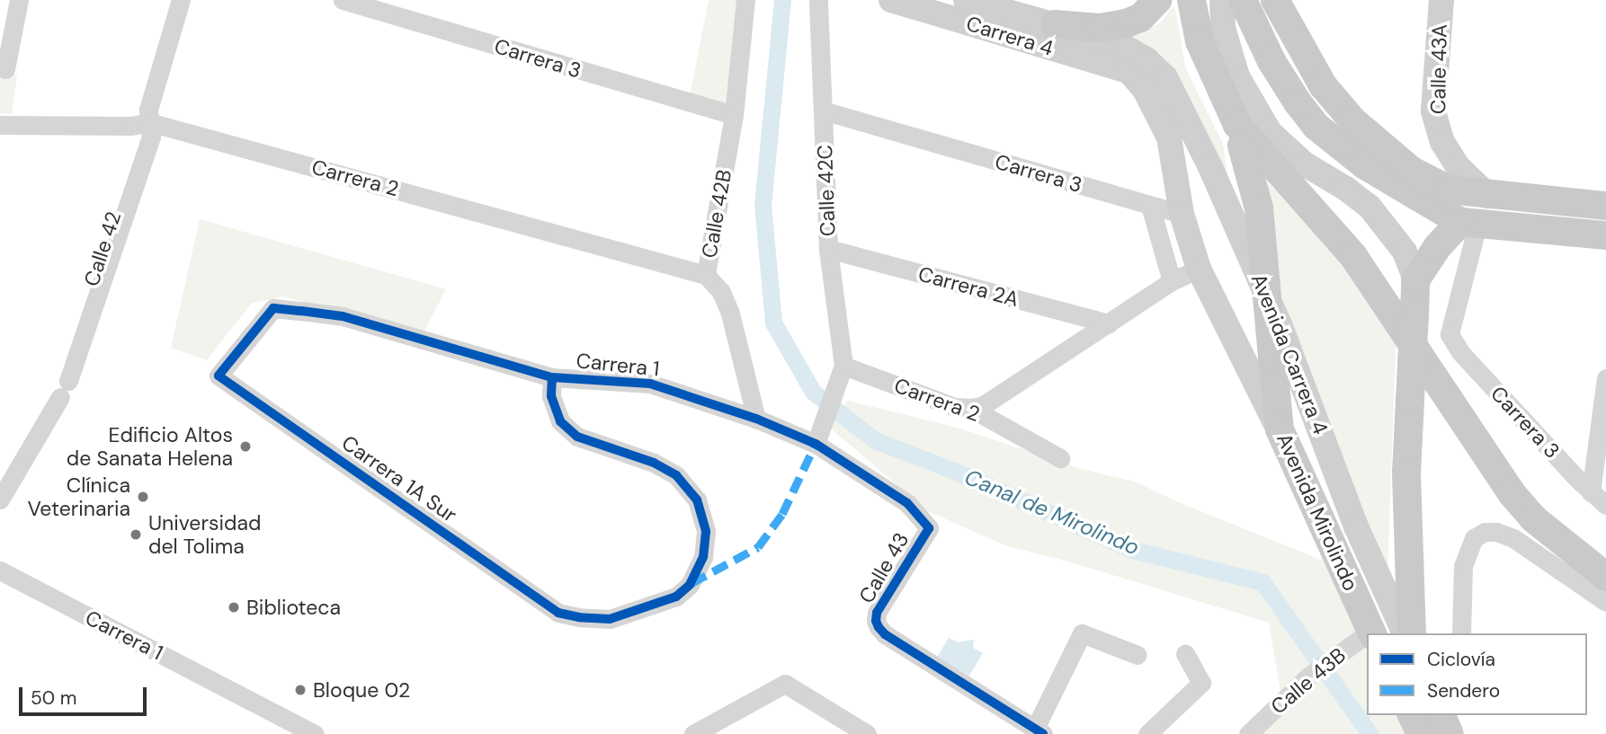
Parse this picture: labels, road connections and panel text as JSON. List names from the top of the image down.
{
  "streets": {
    "main road": [
      "Carrera 4",
      "Calle 43A",
      "Avenida Carrera 4",
      "Avenida Mirolindo"
    ],
    "street": [
      "Carrera 3",
      "Carrera 2",
      "Calle 42C",
      "Calle 42B",
      "Calle 42",
      "Carrera 2A",
      "Carrera 1",
      "Carrera 1A Sur",
      "Calle 43",
      "Calle 43B"
    ]
  },
  "crossings": [
    ["Carrera 4", "Avenida Carrera 4"],
    ["Carrera 3", "Calle 42C"],
    ["Carrera 3", "Calle 42B"],
    ["Carrera 3", "Avenida Carrera 4"],
    ["Carrera 2", "Calle 42C"],
    ["Carrera 2", "Calle 42B"],
    ["Carrera 2", "Calle 42"],
    ["Calle 42C", "Carrera 2A"],
    ["Calle 42B", "Carrera 1"],
    ["Avenida Carrera 4", "Avenida Mirolindo"],
    ["Carrera 1", "Carrera 1A Sur"],
    ["Carrera 1", "Calle 43"]
  ],
  "water": ["Canal de Mirolindo"],
  "places": [
    "Edificio Altos de Sanata Helena",
    "Clínica Veterinaria",
    "Universidad del Tolima",
    "Biblioteca",
    "Bloque 02"
  ],
  "legend": ["Ciclovía", "Sendero"],
  "scale_bar": "50 m"
}
